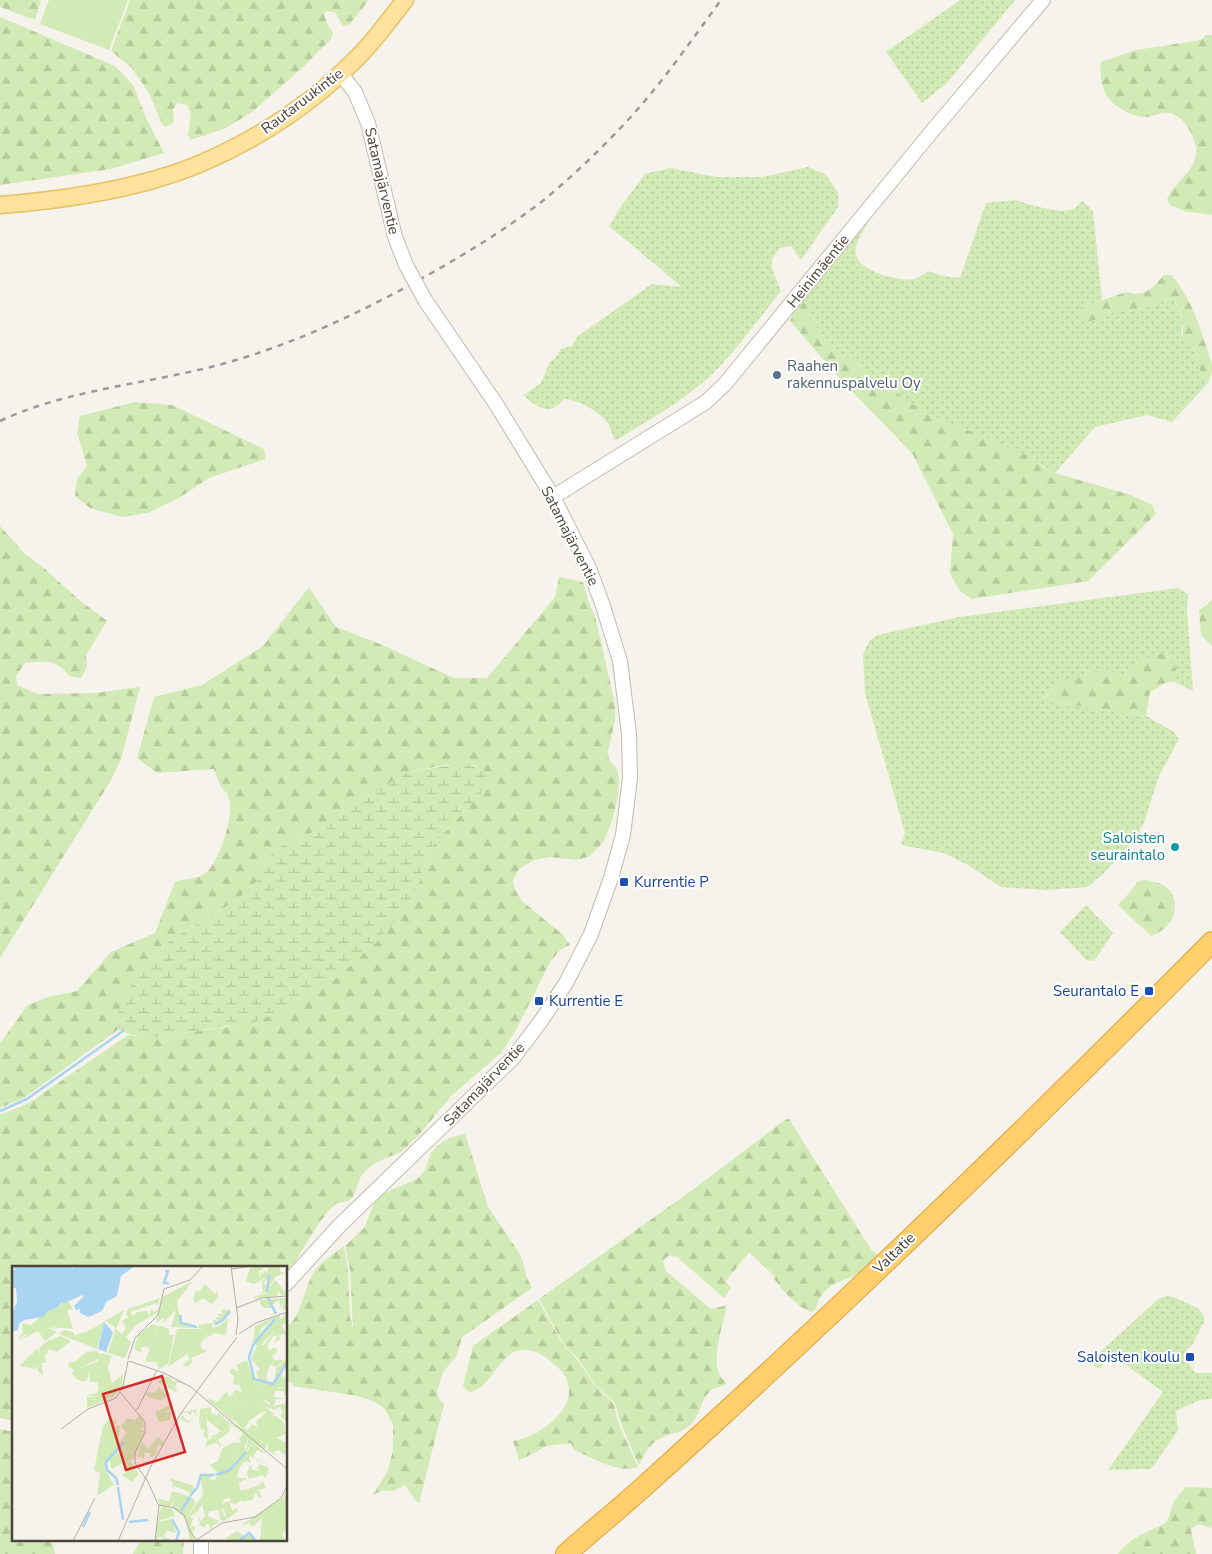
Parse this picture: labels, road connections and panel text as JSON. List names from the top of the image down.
{
  "streets": {
    "highway": ["Valtatie"],
    "main road": ["Rautaruukintie"],
    "street": ["Satamajärventie", "Heinimäentie"]
  },
  "crossings": [
    ["Rautaruukintie", "Satamajärventie"],
    ["Satamajärventie", "Heinimäentie"]
  ],
  "places": {
    "other": ["Raahen rakennuspalvelu Oy", "Saloisten seuraintalo"],
    "transit": [
      "Kurrentie P",
      "Seurantalo E",
      "Kurrentie E",
      "Saloisten koulu"
    ]
  }
}
